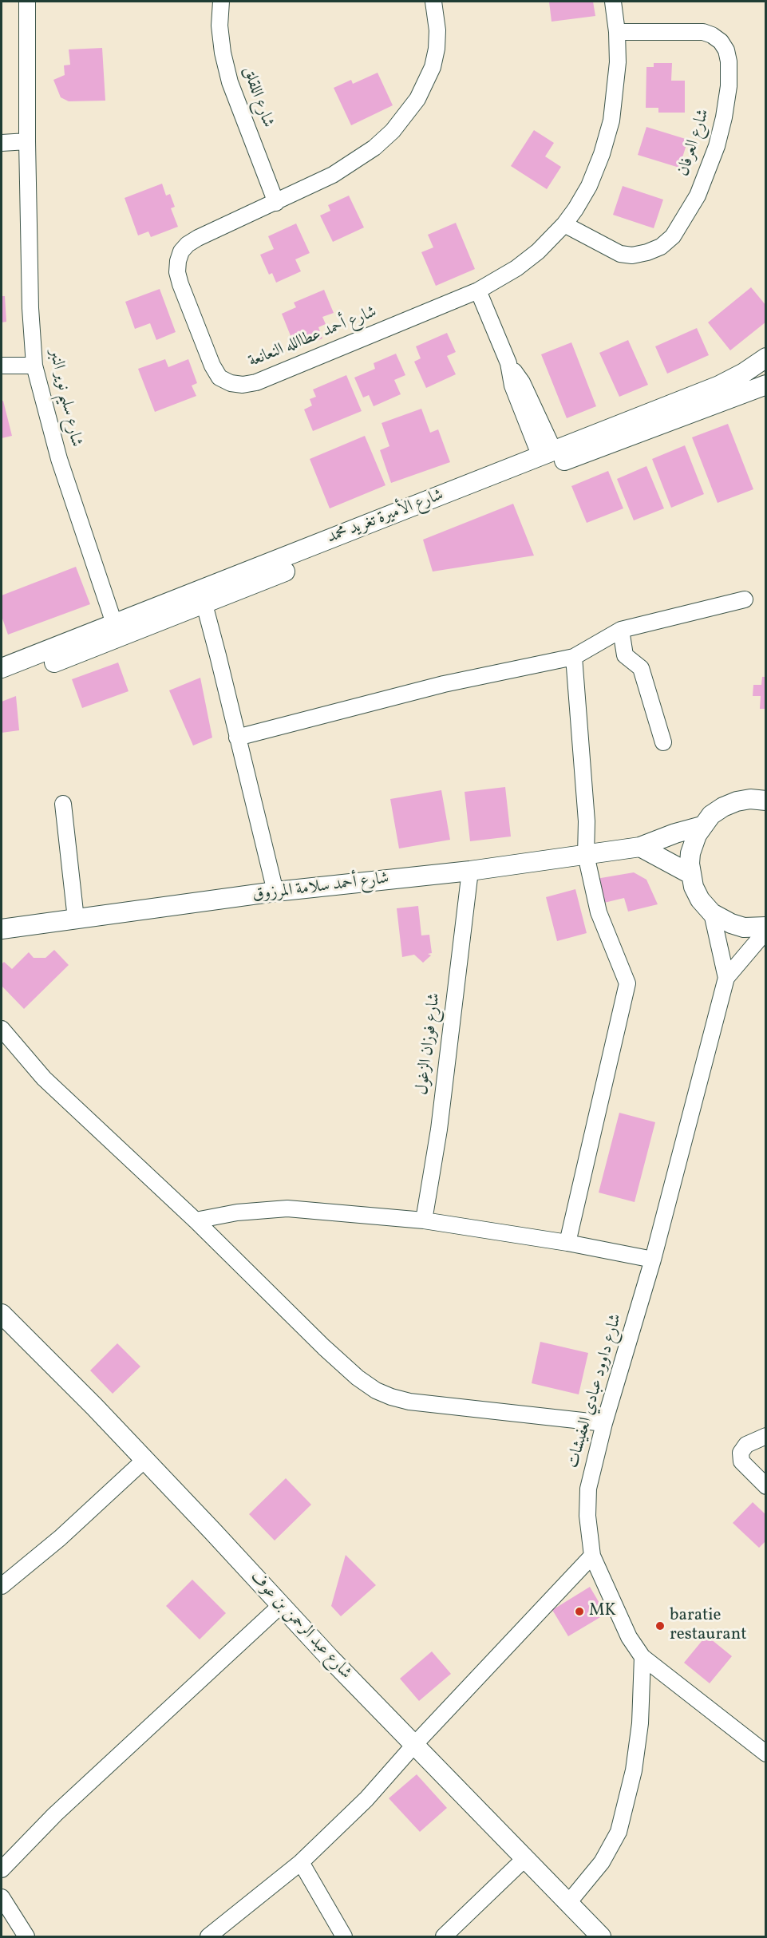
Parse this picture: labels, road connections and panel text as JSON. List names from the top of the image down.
{
  "streets": {
    "street": [
      "شارع اللقلق",
      "شارع العرفان",
      "شارع أحمد عطاالله النعانعة",
      "شارع سليم نوير النبر",
      "شارع الأميرة تغريد محمد",
      "شارع أحمد سلامة المرزوق",
      "شارع فوزان الزغول",
      "شارع داوود عبادي العفيشات",
      "شارع عبد الرحمن بن عوف"
    ]
  },
  "crossings": [
    ["شارع اللقلق", "شارع أحمد عطاالله النعانعة"],
    ["شارع العرفان", "شارع أحمد عطاالله النعانعة"],
    ["شارع سليم نوير النبر", "شارع الأميرة تغريد محمد"],
    ["شارع أحمد سلامة المرزوق", "شارع فوزان الزغول"]
  ],
  "places": ["MK", "baratie restaurant"]
}
